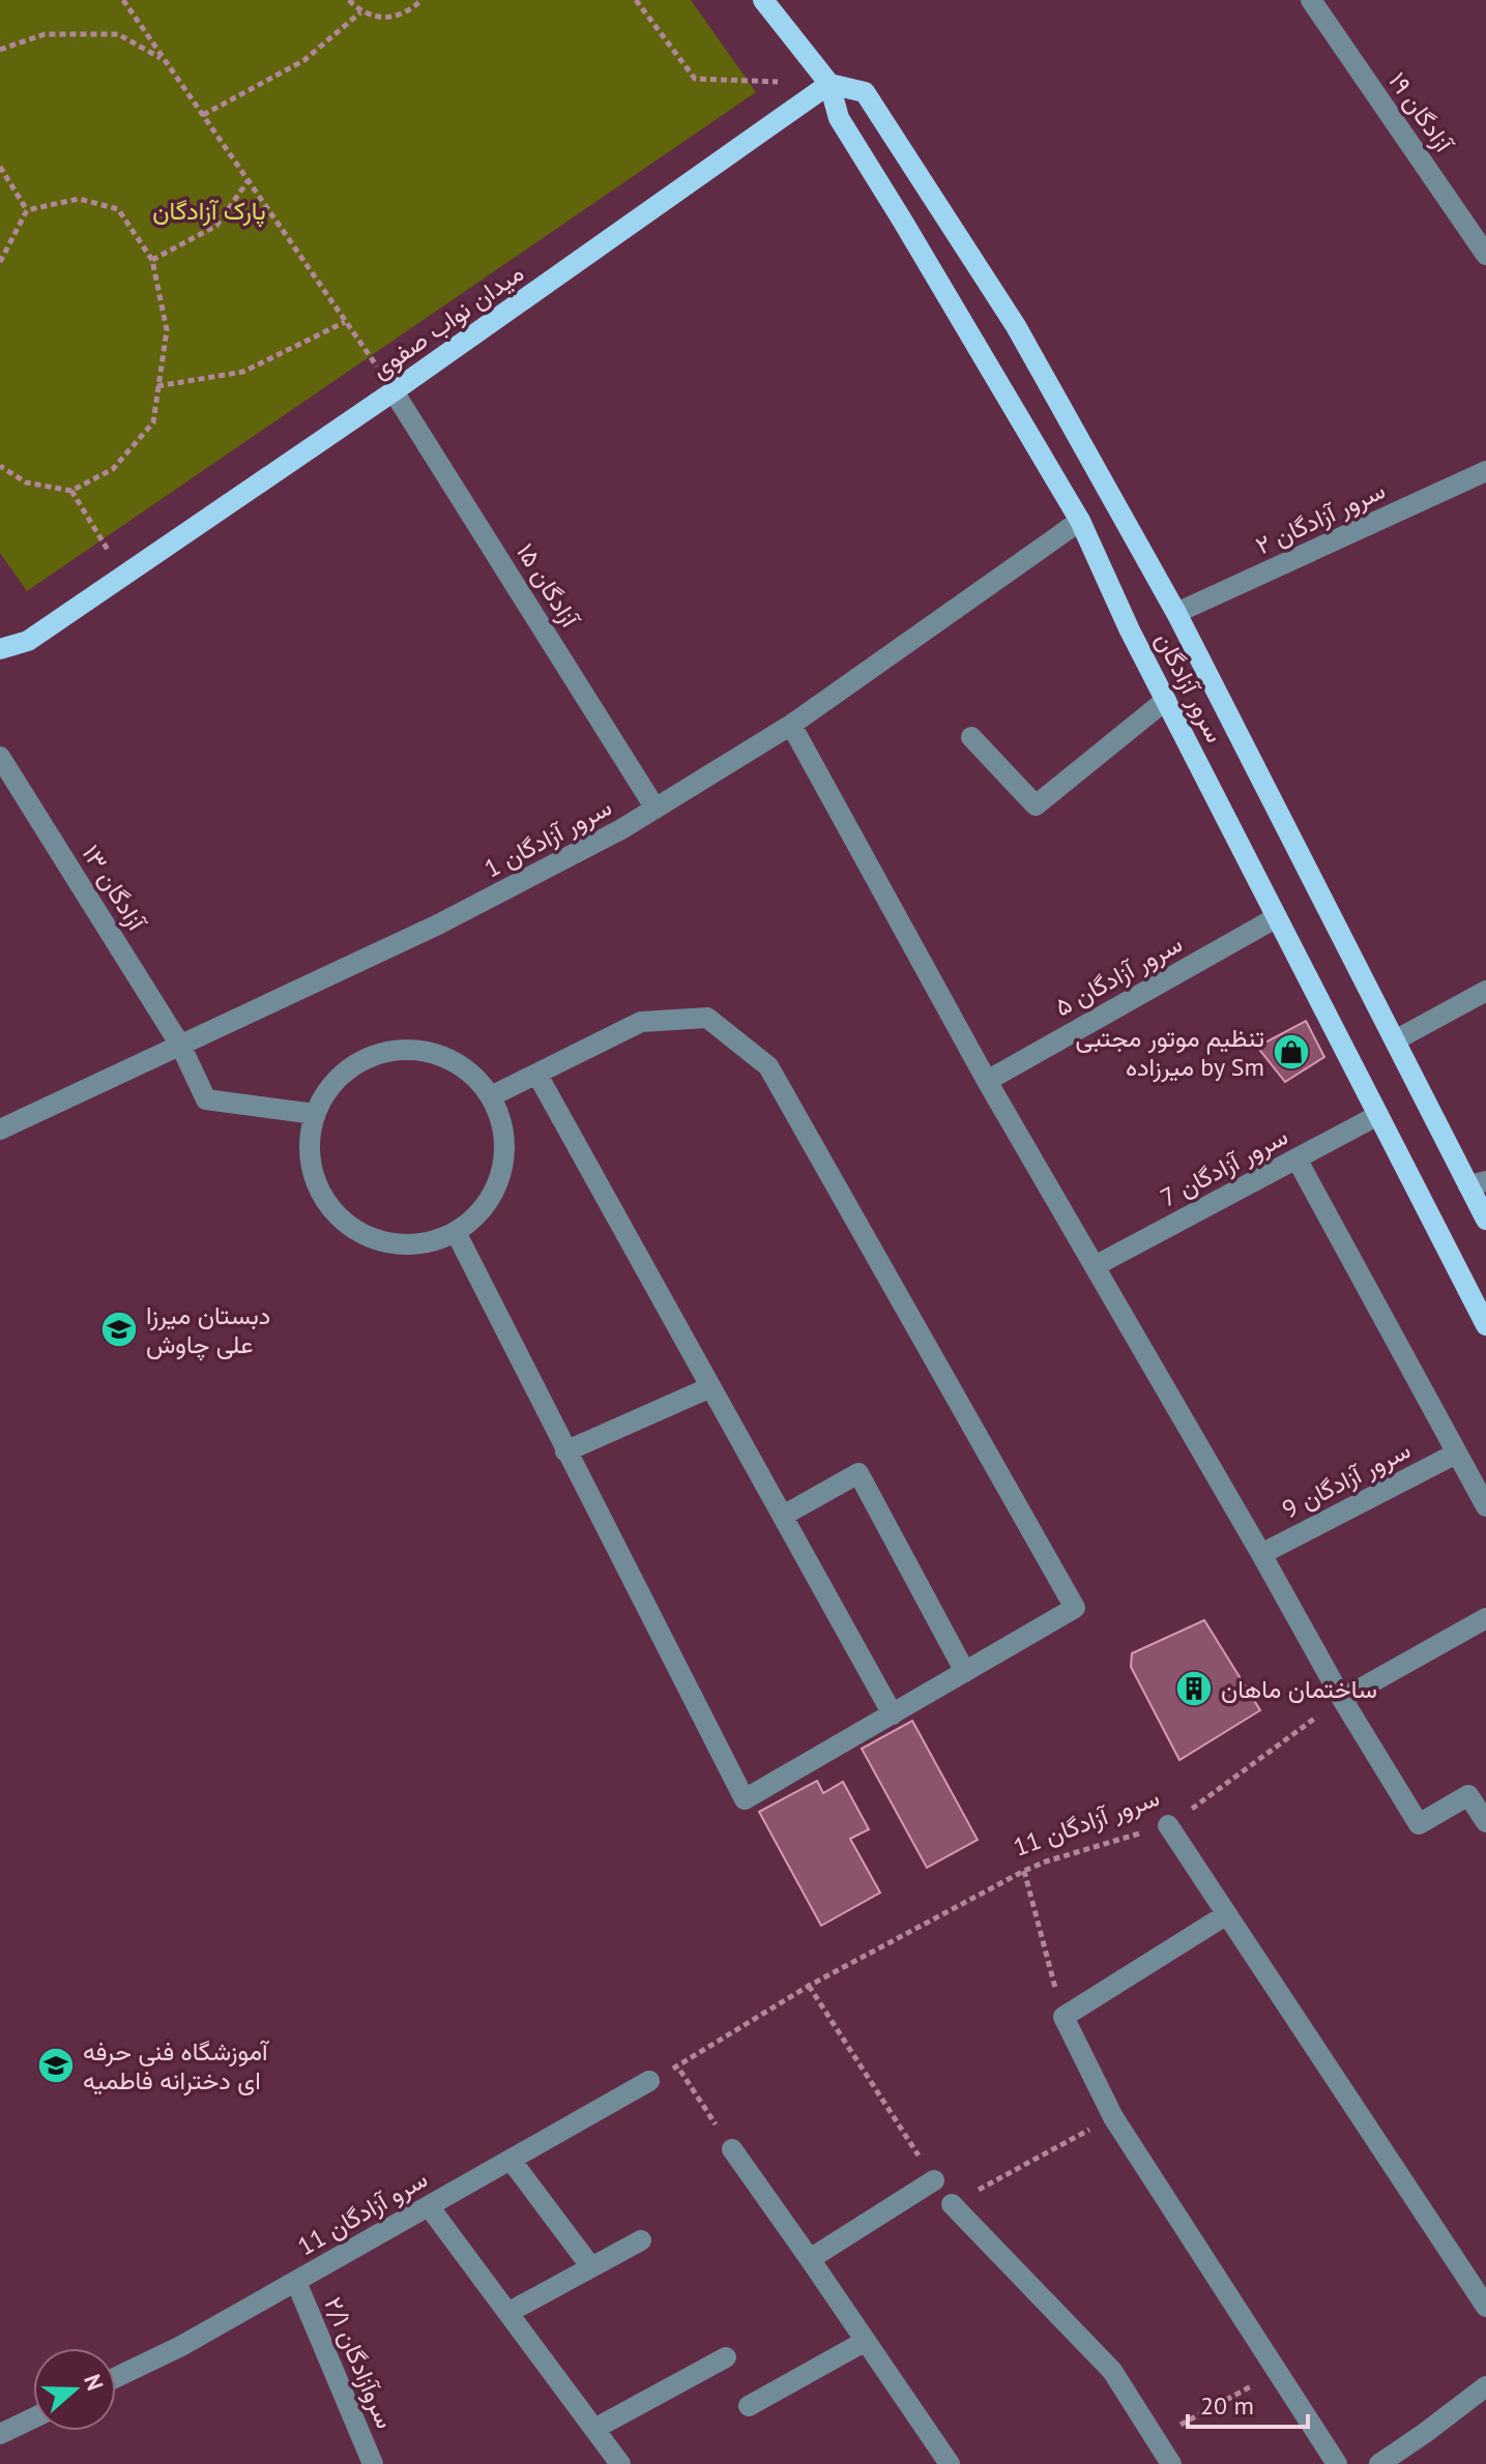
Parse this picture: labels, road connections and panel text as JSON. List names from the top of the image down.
{
  "streets": {
    "main road": ["میدان نواب صفوی", "سرور آزادگان"],
    "street": [
      "آزادگان ۱۹",
      "سرور آزادگان ۲",
      "آزادگان ۱۵",
      "سرور آزادگان 1",
      "آزادگان ۱۳",
      "سرور آزادگان ۵",
      "سرور آزادگان 7",
      "سرور آزادگان 9",
      "سرو آزادگان 11",
      "۲/۱ سروآزادگان"
    ],
    "path": ["سرور آزادگان 11"]
  },
  "crossings": [
    ["میدان نواب صفوی", "آزادگان ۱۵"],
    ["میدان نواب صفوی", "سرور آزادگان"],
    ["سرور آزادگان ۲", "سرور آزادگان"],
    ["آزادگان ۱۵", "سرور آزادگان 1"],
    ["سرور آزادگان", "سرور آزادگان 1"],
    ["سرور آزادگان", "سرور آزادگان ۵"],
    ["سرور آزادگان", "سرور آزادگان 7"],
    ["سرور آزادگان 1", "آزادگان ۱۳"],
    ["سرور آزادگان 11", "سرو آزادگان 11"],
    ["سرو آزادگان 11", "۲/۱ سروآزادگان"]
  ],
  "parks": ["پارک آزادگان"],
  "places": {
    "shop": ["تنظیم موتور مجتبی میرزاده by Sm"],
    "school or university": ["دبستان میرزا علی چاوش", "آموزشگاه فنی حرفه ای دخترانه فاطمیه"],
    "building": ["ساختمان ماهان"]
  },
  "scale_bar": "20 m",
  "north": "right"
}
